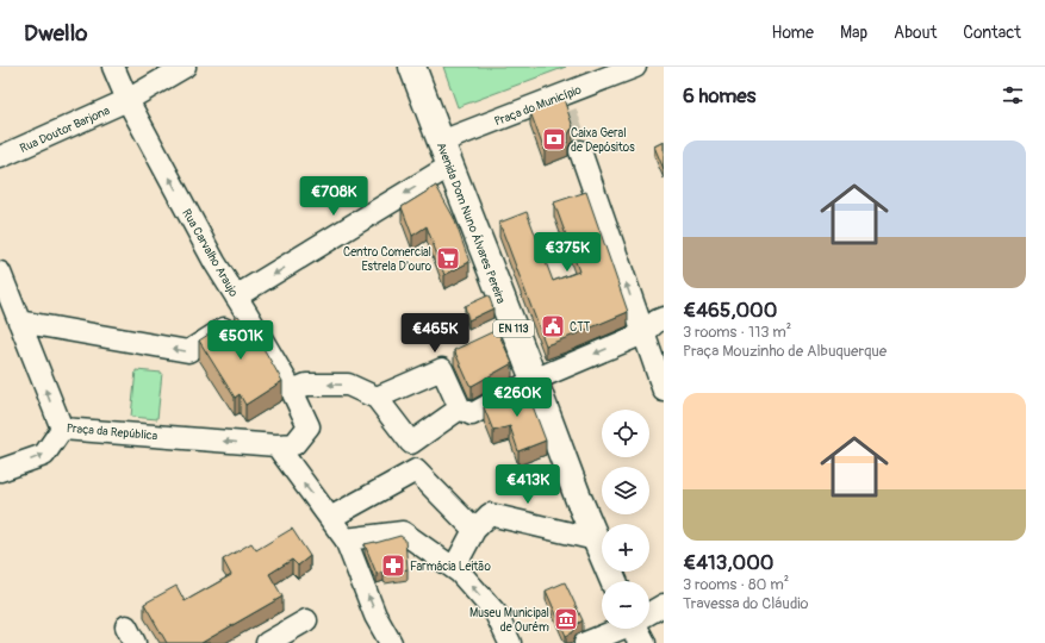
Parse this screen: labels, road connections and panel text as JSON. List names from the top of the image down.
{
  "streets": {
    "main road": ["Avenida Dom Nuno Álvares Pereira", "EN 113"],
    "street": [
      "Praça do Município",
      "Rua Doutor Barjona",
      "Rua Carvalho Araujo",
      "Praça da República"
    ]
  },
  "crossings": [
    ["Praça do Município", "Avenida Dom Nuno Álvares Pereira"],
    ["Rua Doutor Barjona", "Rua Carvalho Araujo"],
    ["Rua Carvalho Araujo", "Praça da República"]
  ],
  "one_way": ["Rua Carvalho Araujo", "Praça da República"],
  "places": {
    "bank": ["Caixa Geral de Depósitos"],
    "supermarket": ["Centro Comercial Estrela D'ouro"],
    "public building": ["CTT"],
    "pharmacy": ["Farmácia Leitão"],
    "museum": ["Museu Municipal de Ourém"]
  },
  "page": {
    "header": "Dwello",
    "nav": [
      "Home",
      "Map",
      "About",
      "Contact"
    ],
    "heading": "6 homes",
    "list": [
      {
        "name": "€465,000",
        "note": "3 rooms · 113 m² · Praça Mouzinho de Albuquerque"
      },
      {
        "name": "€413,000",
        "note": "3 rooms · 80 m² · Travessa do Cláudio"
      }
    ],
    "price": [
      "€708K",
      "€375K",
      "€465K",
      "€501K",
      "€260K",
      "€413K"
    ],
    "map_buttons": ["+", "−"]
  }
}
